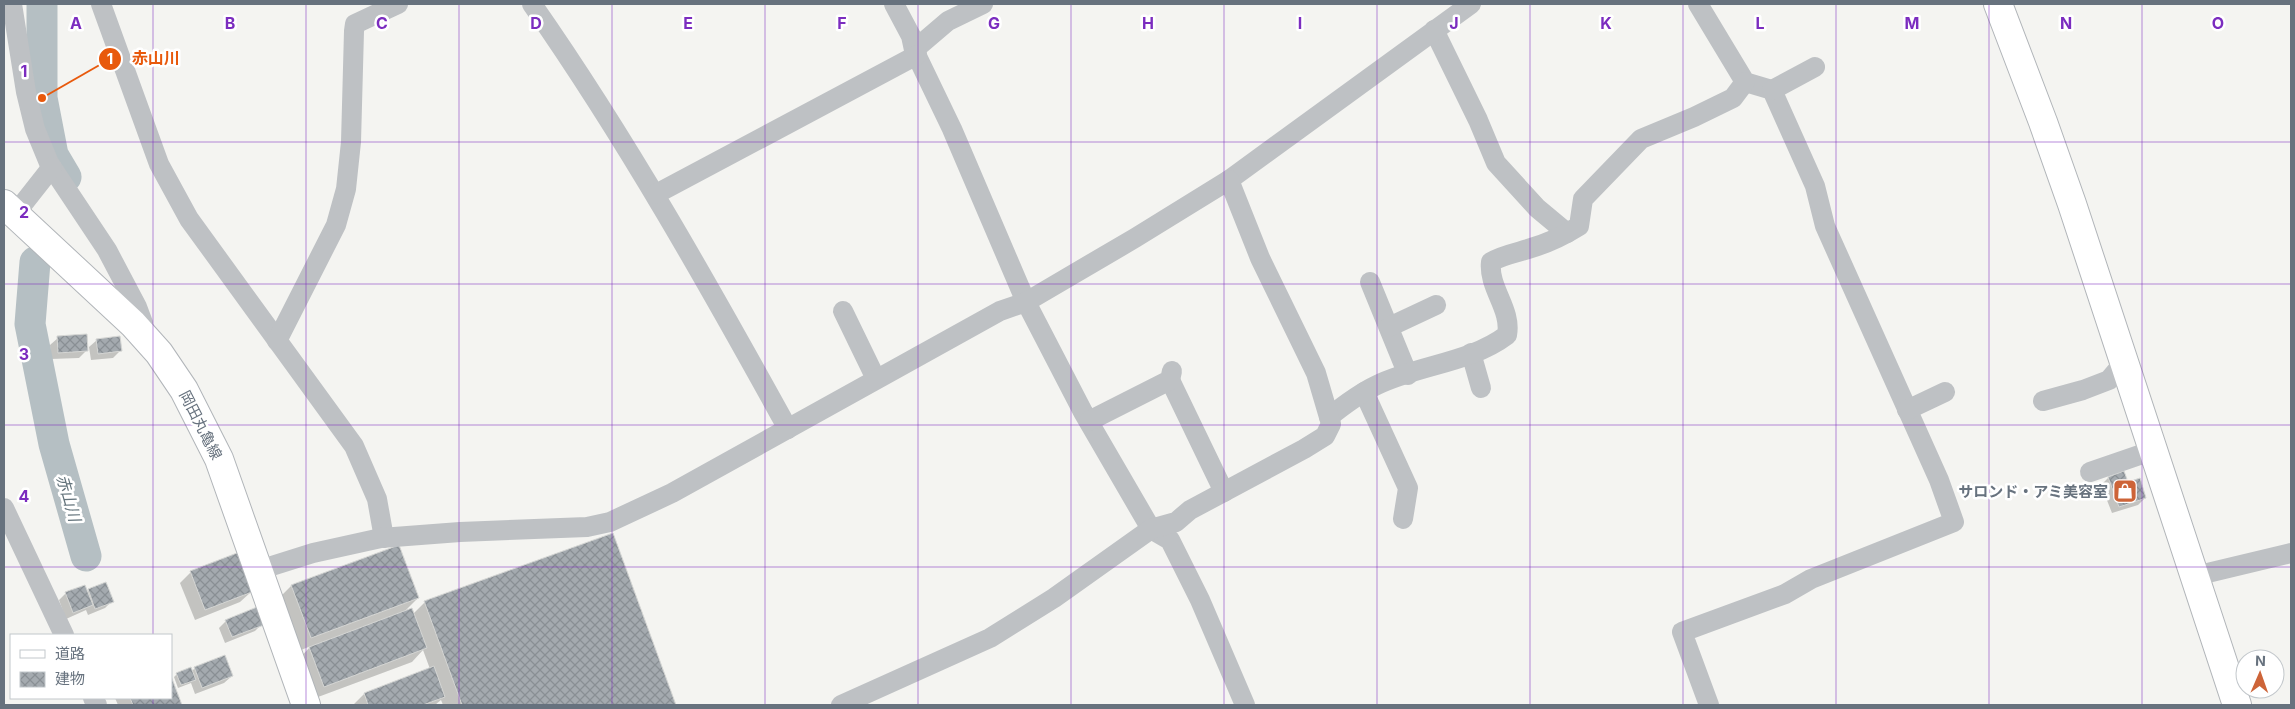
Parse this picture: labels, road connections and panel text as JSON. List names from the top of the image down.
{
  "streets": {
    "street": ["岡田丸亀線"]
  },
  "water": ["赤山川"],
  "places": {
    "other": ["赤山川"],
    "shop": ["サロンド・アミ美容室"]
  },
  "legend": ["道路", "建物"],
  "north": "top",
  "grid": {
    "columns": [
      "A",
      "B",
      "C",
      "D",
      "E",
      "F",
      "G",
      "H",
      "I",
      "J",
      "K",
      "L",
      "M",
      "N",
      "O"
    ],
    "rows": [
      "1",
      "2",
      "3",
      "4"
    ]
  }
}
